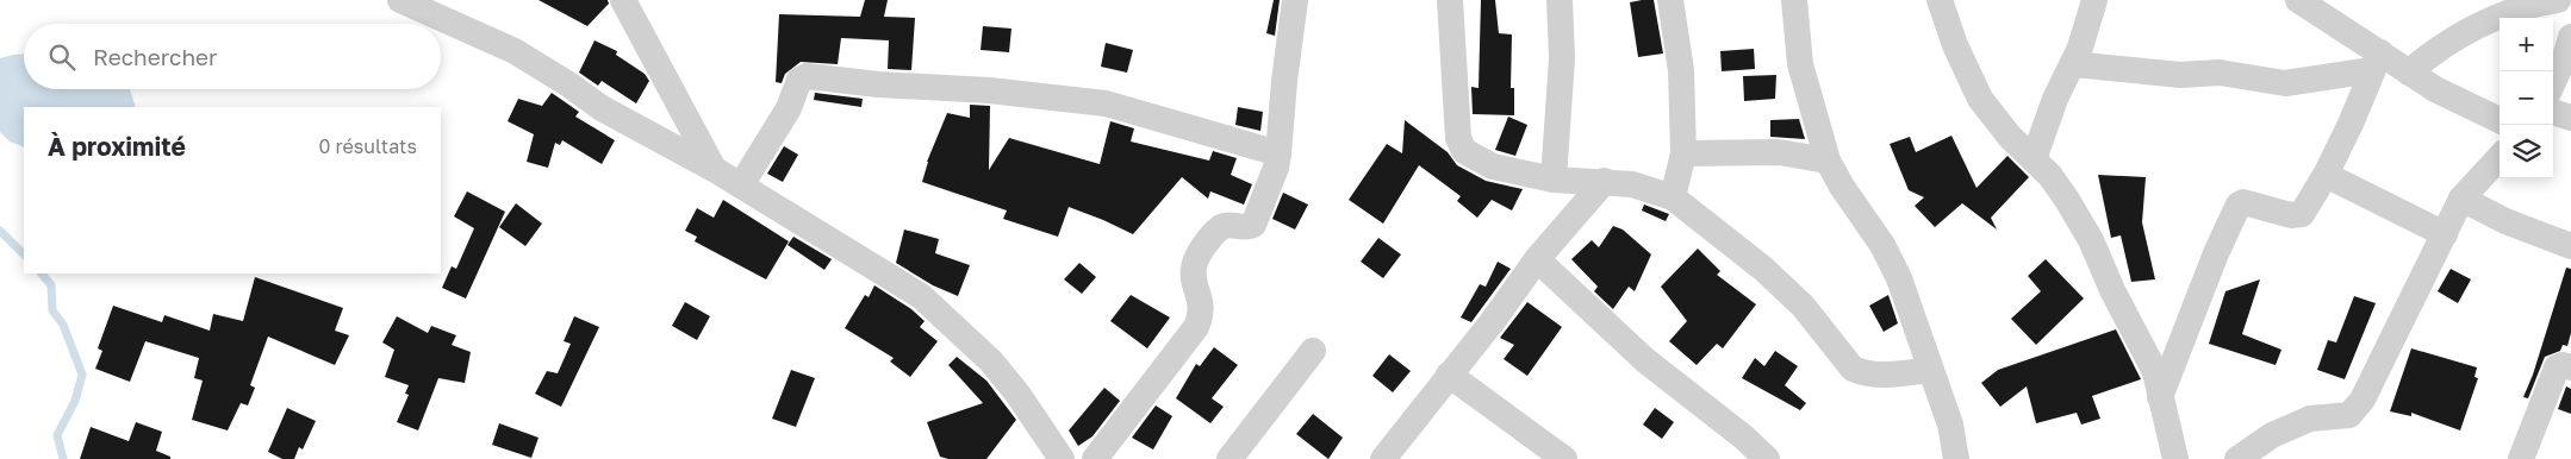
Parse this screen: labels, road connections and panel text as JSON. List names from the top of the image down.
{
  "page": {
    "map_buttons": ["+", "−"],
    "search": "Rechercher",
    "heading": ["À proximité", "0 résultats"]
  }
}
